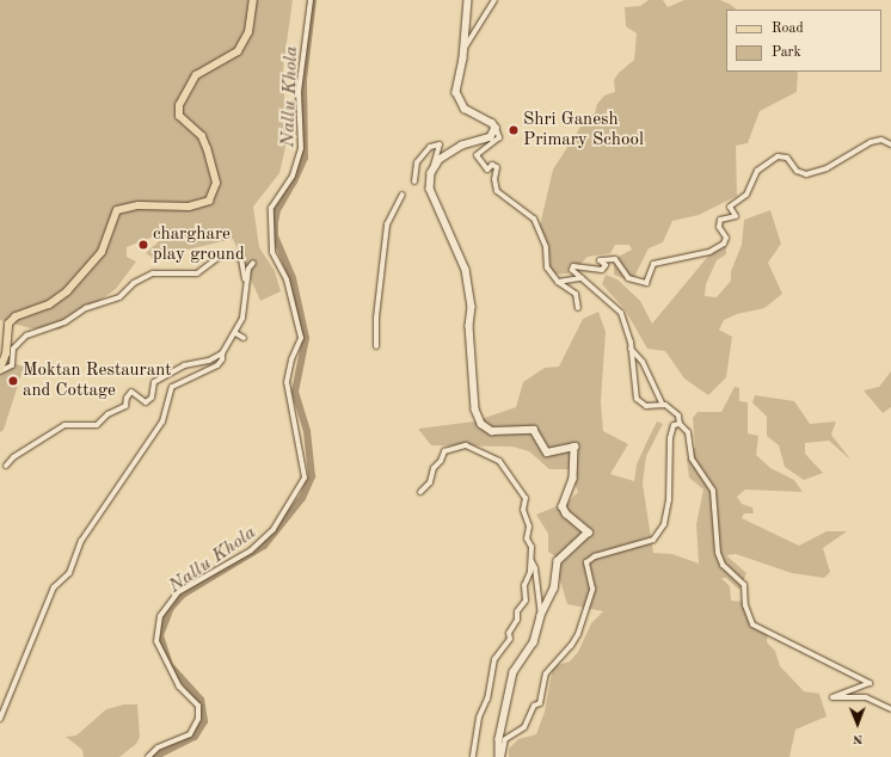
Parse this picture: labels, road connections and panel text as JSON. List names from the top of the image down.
{
  "water": ["Nallu Khola"],
  "places": ["Shri Ganesh Primary School", "charghare play ground", "Moktan Restaurant and Cottage"],
  "legend": ["Road", "Park"],
  "north": "bottom"
}
